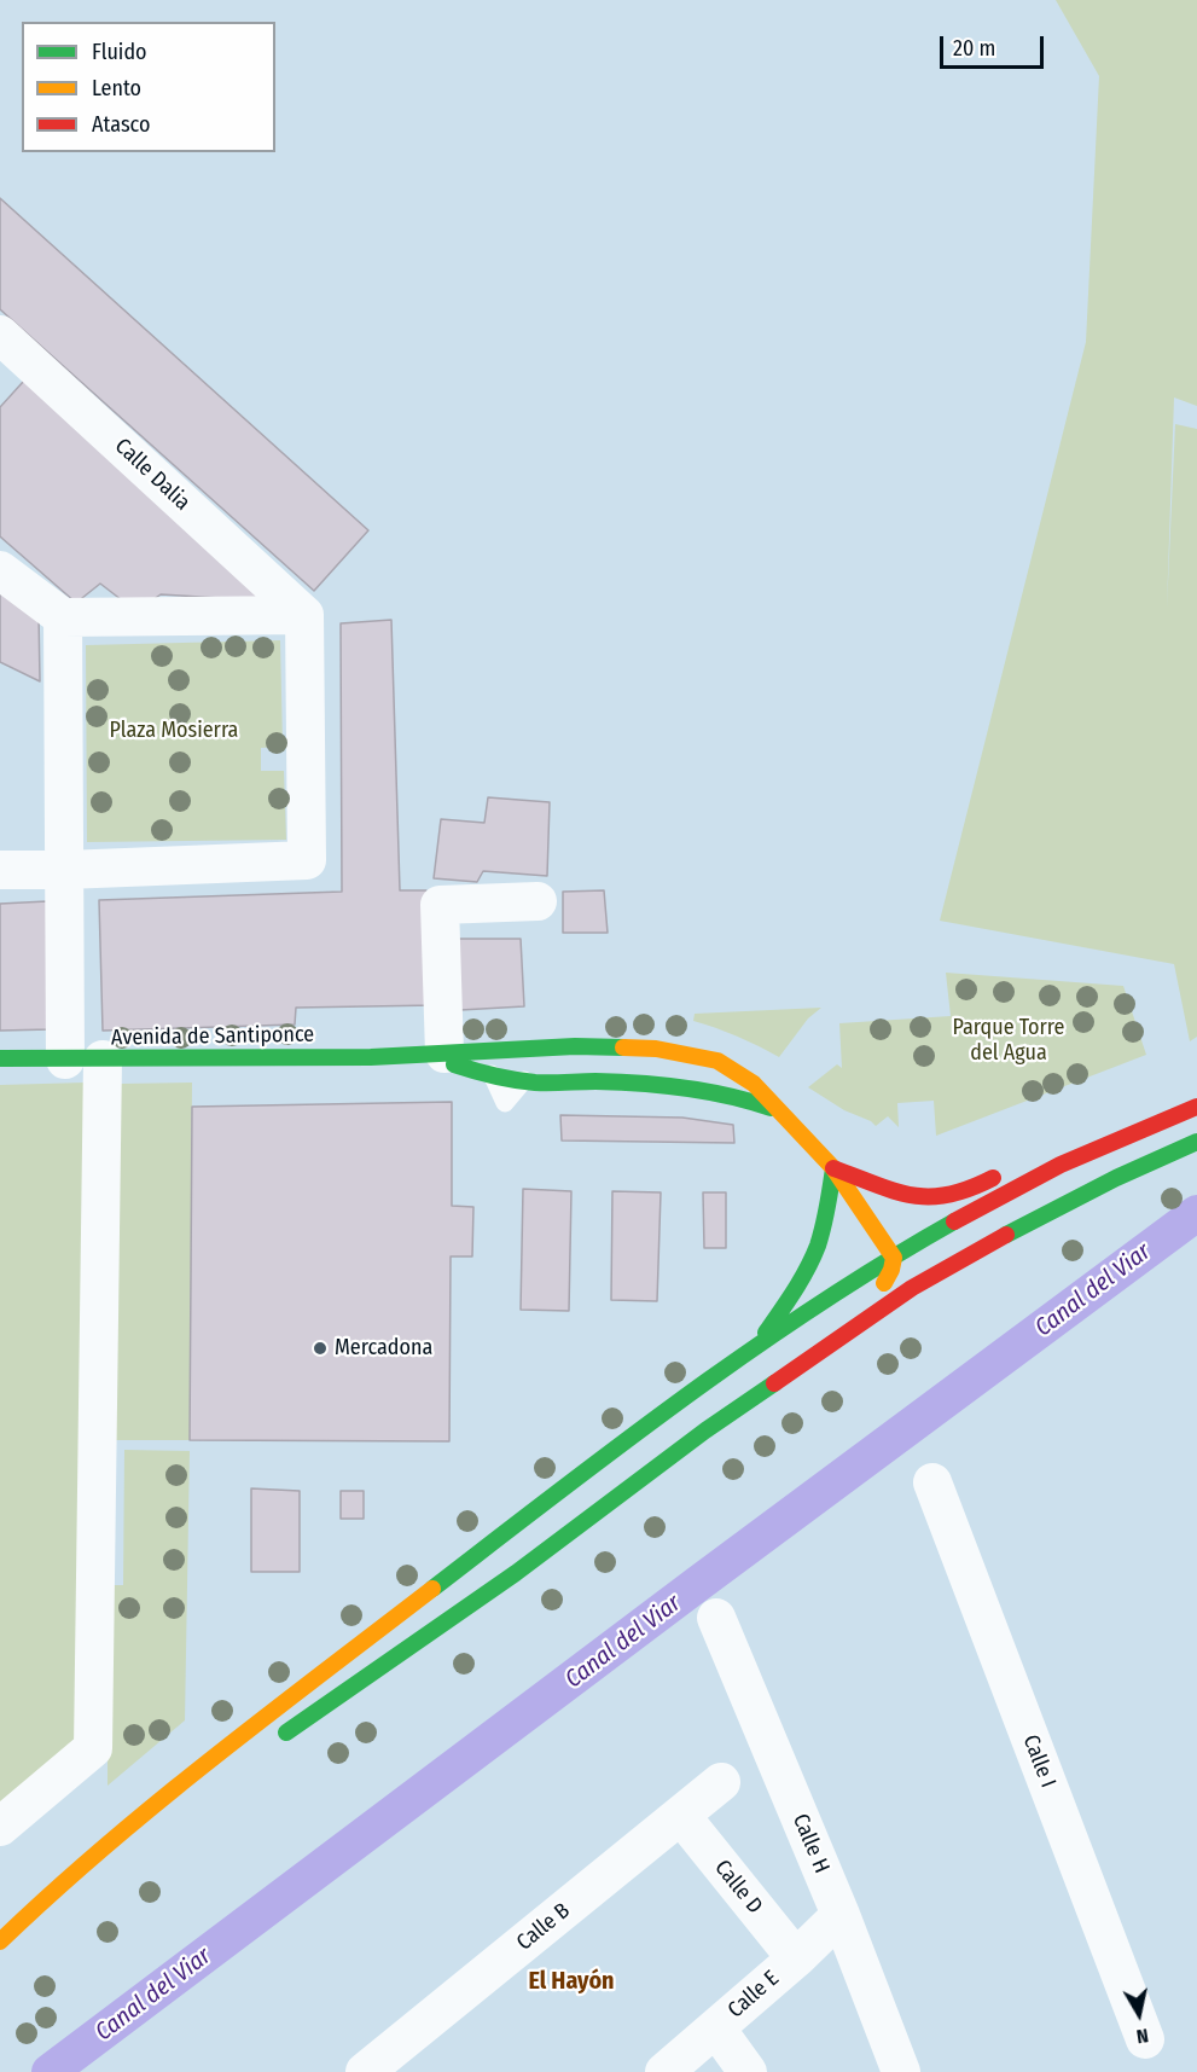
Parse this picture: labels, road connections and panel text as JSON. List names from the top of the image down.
{
  "streets": {
    "main road": ["Avenida de Santiponce"],
    "street": [
      "Calle Dalia",
      "Calle I",
      "Calle H",
      "Calle D",
      "Calle B",
      "Calle E"
    ]
  },
  "crossings": [
    ["Calle H", "Calle E"],
    ["Calle D", "Calle B"],
    ["Calle D", "Calle E"]
  ],
  "districts": ["El Hayón"],
  "water": ["Canal del Viar"],
  "parks": ["Plaza Mosierra", "Parque Torre del Agua"],
  "places": ["Mercadona"],
  "legend": ["Fluido", "Lento", "Atasco"],
  "scale_bar": "20 m",
  "north": "bottom"
}
